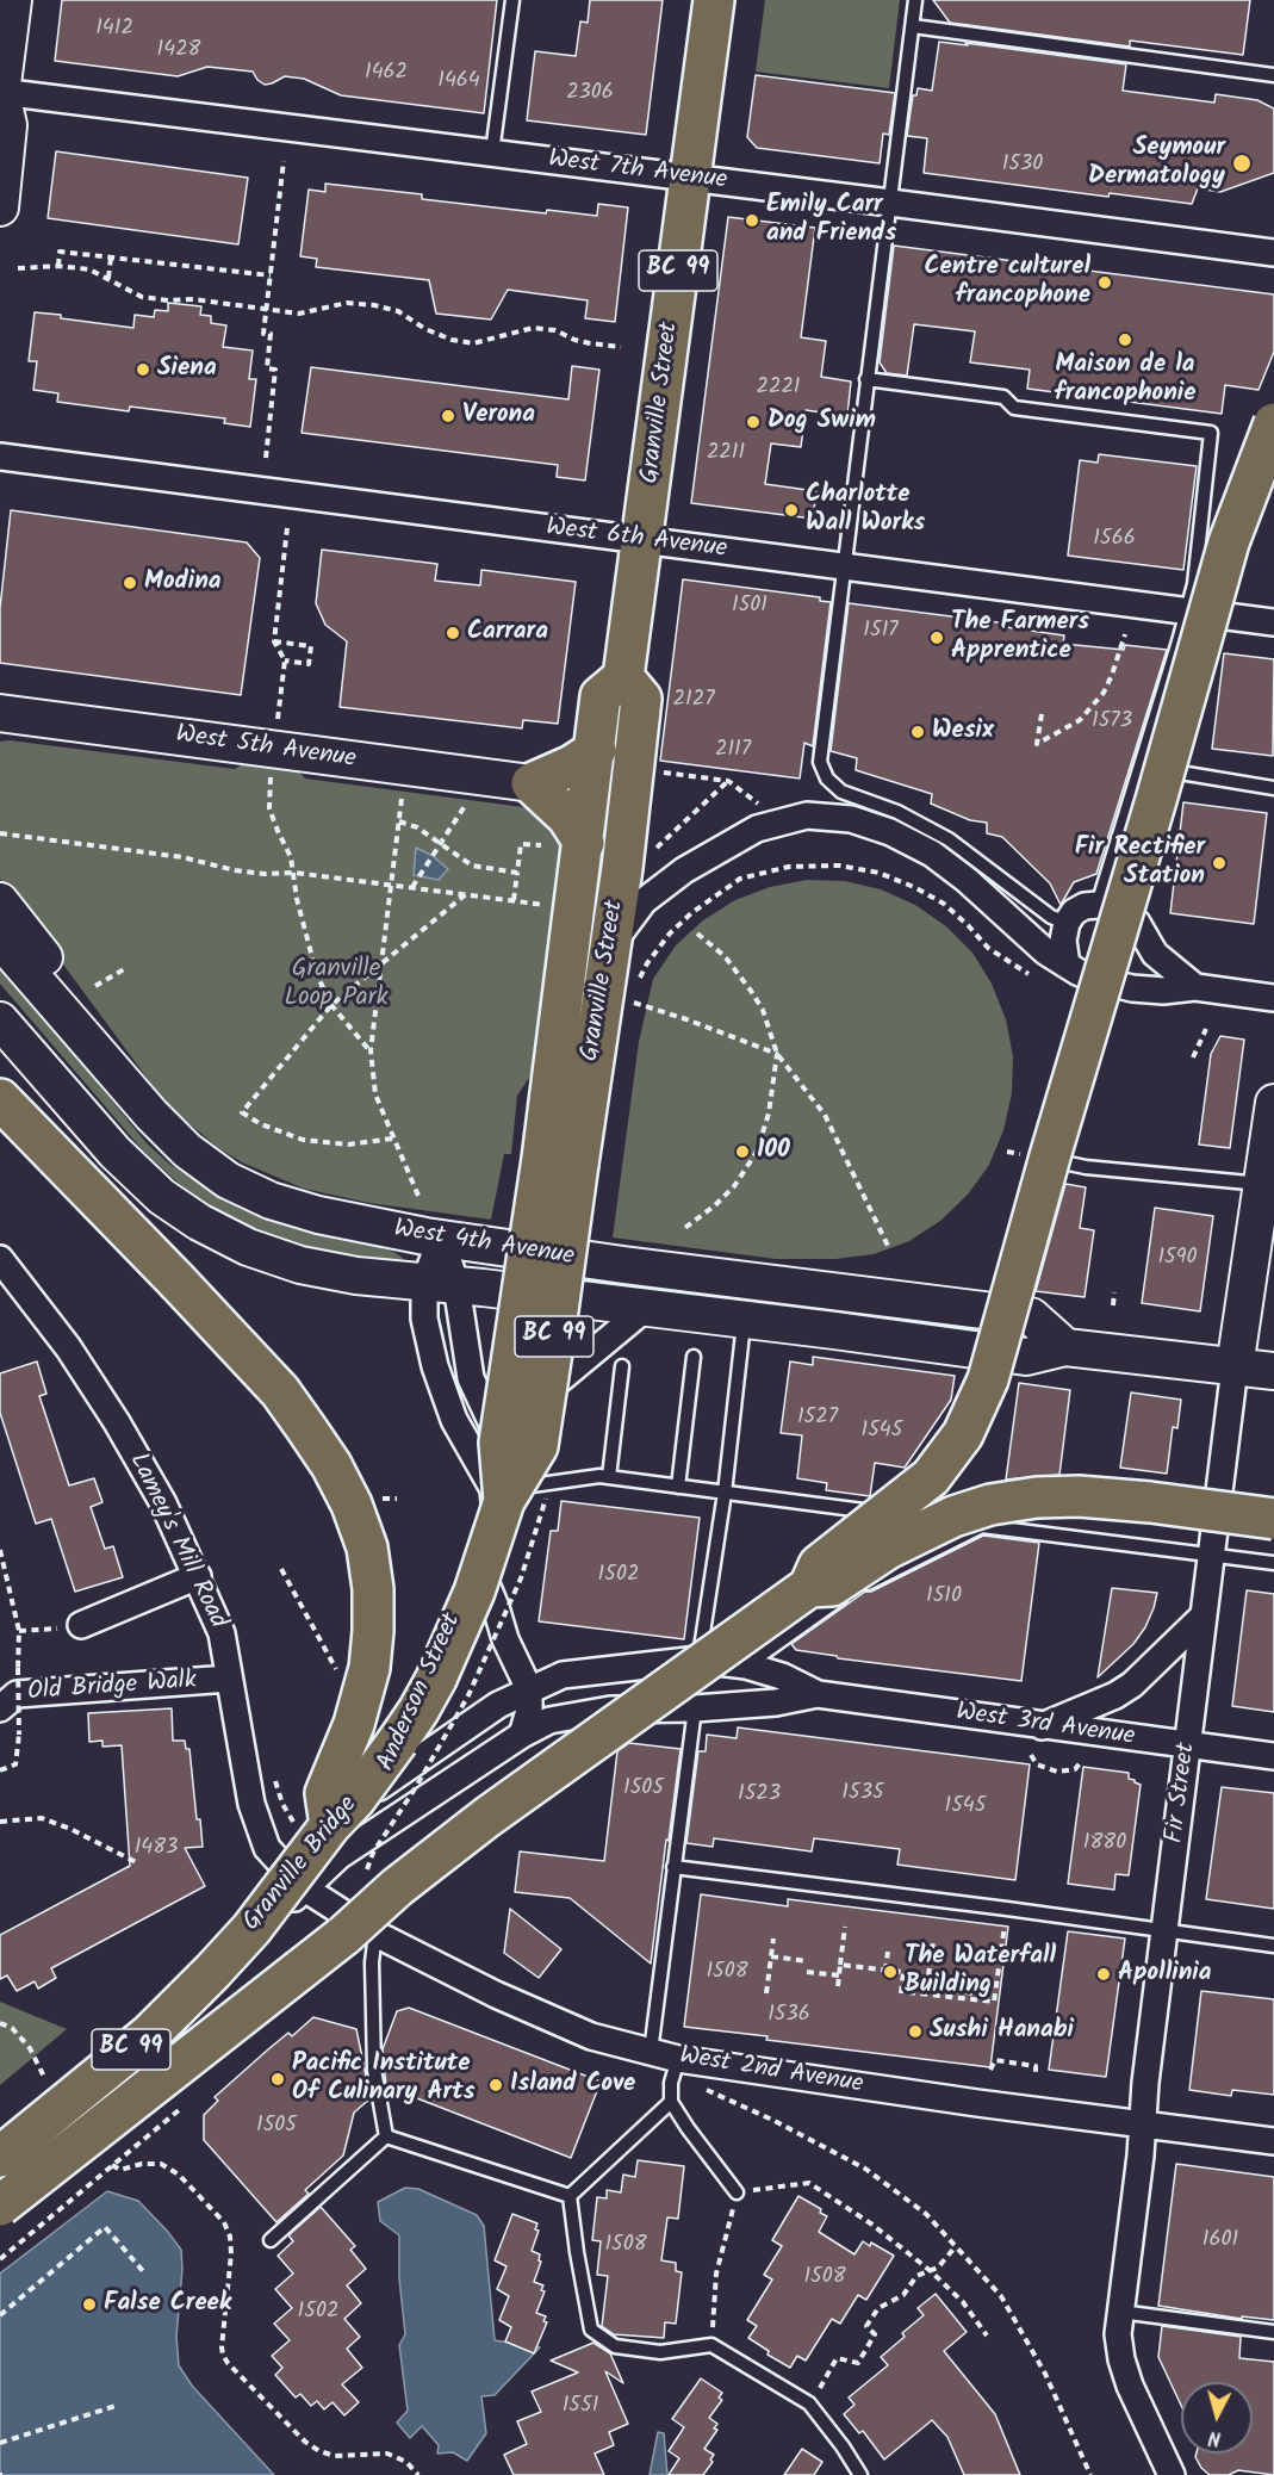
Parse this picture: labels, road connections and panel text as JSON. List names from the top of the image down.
{
  "streets": {
    "highway": ["BC 99", "Granville Street", "Granville Bridge"],
    "main road": ["West 5th Avenue", "West 4th Avenue", "Fir Street"],
    "street": [
      "West 7th Avenue",
      "West 6th Avenue",
      "Lamey's Mill Road",
      "Old Bridge Walk",
      "Anderson Street",
      "West 3rd Avenue",
      "West 2nd Avenue"
    ]
  },
  "crossings": [
    ["West 7th Avenue", "Granville Street"],
    ["Granville Street", "West 6th Avenue"],
    ["Granville Street", "Granville Bridge"],
    ["West 4th Avenue", "Anderson Street"],
    ["West 4th Avenue", "Fir Street"],
    ["Lamey's Mill Road", "Old Bridge Walk"],
    ["Lamey's Mill Road", "Anderson Street"],
    ["Lamey's Mill Road", "West 2nd Avenue"],
    ["Anderson Street", "West 3rd Avenue"],
    ["Anderson Street", "Granville Bridge"],
    ["Anderson Street", "West 2nd Avenue"],
    ["West 3rd Avenue", "Fir Street"],
    ["Fir Street", "West 2nd Avenue"]
  ],
  "parks": ["Granville Loop Park"],
  "places": [
    "Seymour Dermatology",
    "Emily Carr and Friends",
    "Centre culturel francophone",
    "Maison de la francophonie",
    "Siena",
    "Verona",
    "Dog Swim",
    "Charlotte Wall Works",
    "Modina",
    "Carrara",
    "The Farmers Apprentice",
    "Wesix",
    "Fir Rectifier Station",
    "100",
    "The Waterfall Building",
    "Apollinia",
    "Sushi Hanabi",
    "Pacific Institute Of Culinary Arts",
    "Island Cove",
    "False Creek"
  ],
  "house_numbers": [
    "1412",
    "1428",
    "1462",
    "1464",
    "2306",
    "1530",
    "2221",
    "2211",
    "1566",
    "1501",
    "1517",
    "2127",
    "1573",
    "2117",
    "1590",
    "1527",
    "1545",
    "1502",
    "1510",
    "1505",
    "1535",
    "1523",
    "1545",
    "1880",
    "1483",
    "1508",
    "1536",
    "1505",
    "1601",
    "1508",
    "1508",
    "1502",
    "1551"
  ],
  "north": "bottom"
}
